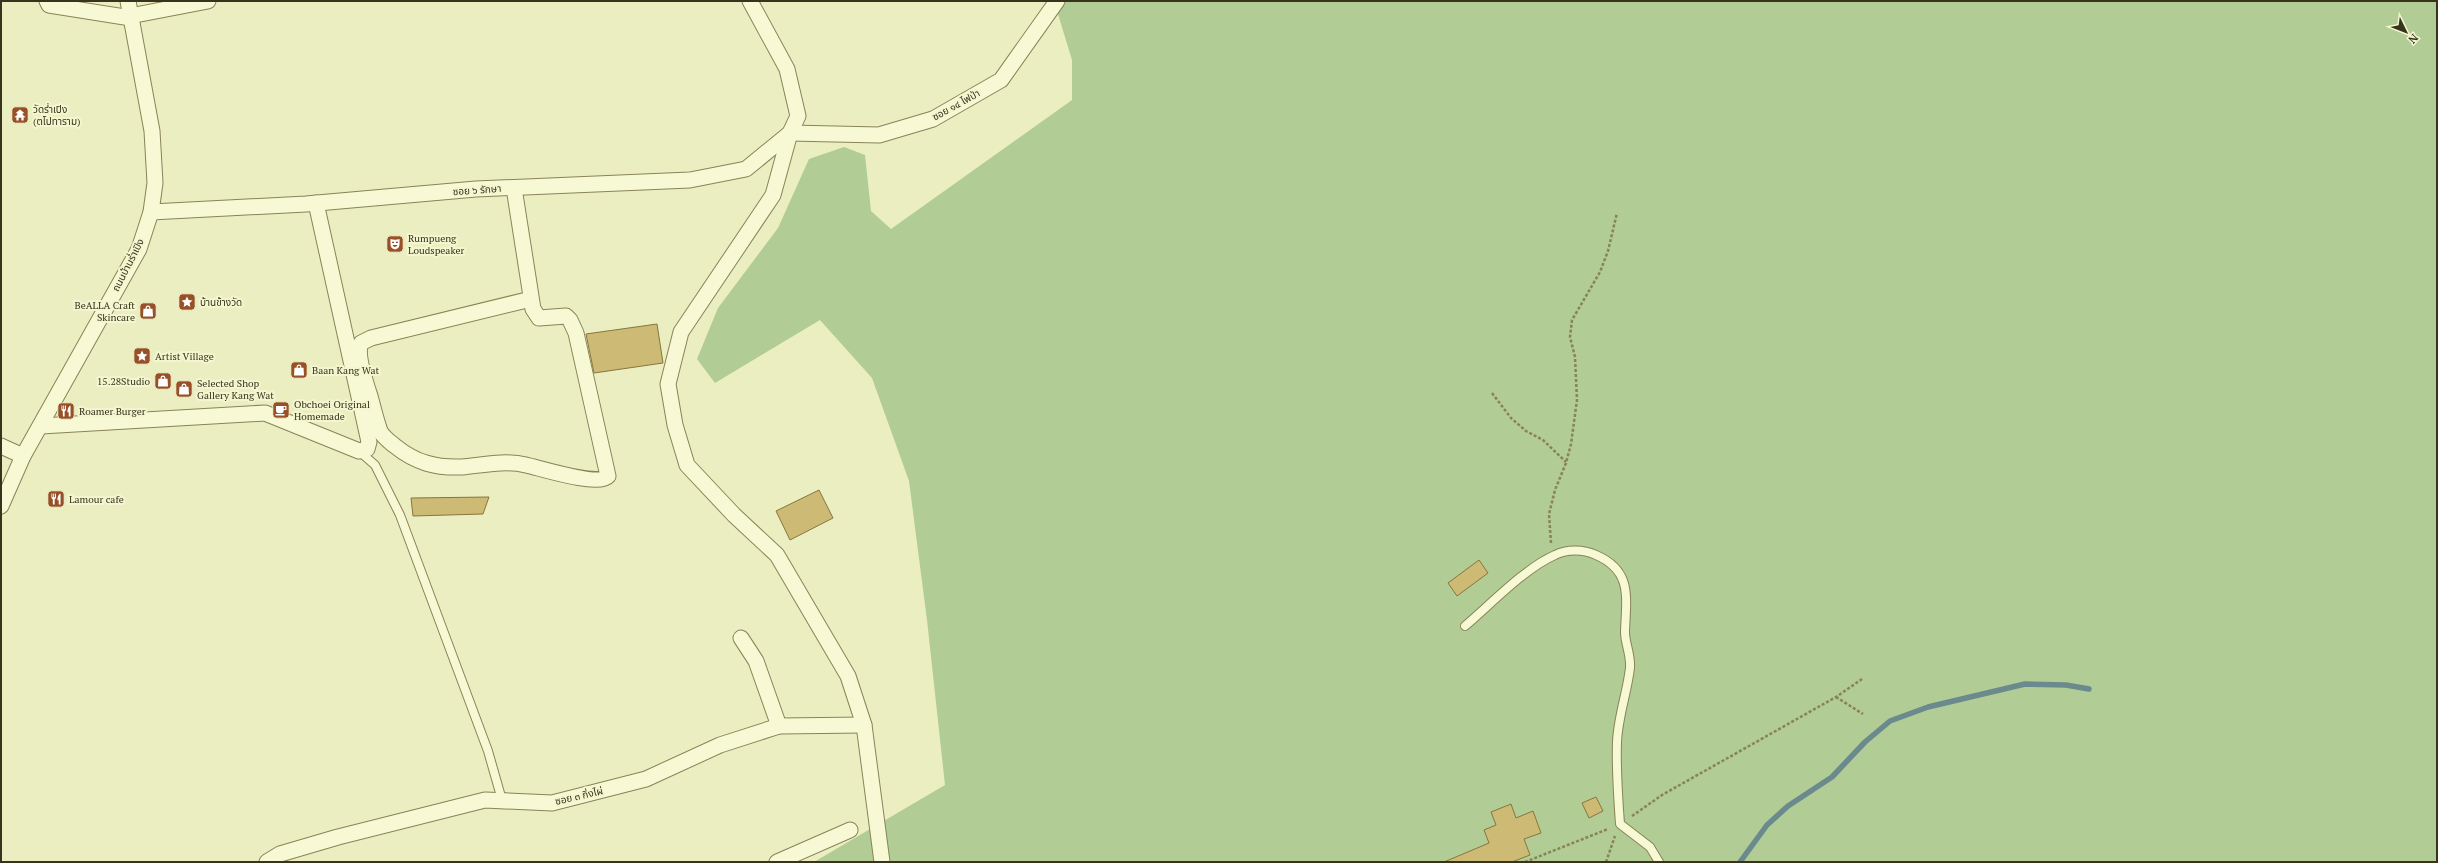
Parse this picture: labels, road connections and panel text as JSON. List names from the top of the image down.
{
  "streets": {
    "street": [
      "ซอย ๑๔ ไฟป่า",
      "ซอย ๖ รักษา",
      "ถนนบ้านร่ำเปิง",
      "ซอย ๓ กิ่งไผ่"
    ]
  },
  "crossings": [
    ["ซอย ๑๔ ไฟป่า", "ซอย ๖ รักษา"],
    ["ซอย ๖ รักษา", "ถนนบ้านร่ำเปิง"]
  ],
  "places": {
    "temple": ["วัดร่ำเปิง (ตโปทาราม)"],
    "theatre": ["Rumpueng Loudspeaker"],
    "place": ["บ้านข้างวัด", "Artist Village"],
    "shop": [
      "BeALLA Craft Skincare",
      "Baan Kang Wat",
      "15.28Studio",
      "Selected Shop Gallery Kang Wat"
    ],
    "cafe": ["Obchoei Original Homemade"],
    "restaurant": ["Roamer Burger", "Lamour cafe"]
  },
  "north": "bottom right"
}
